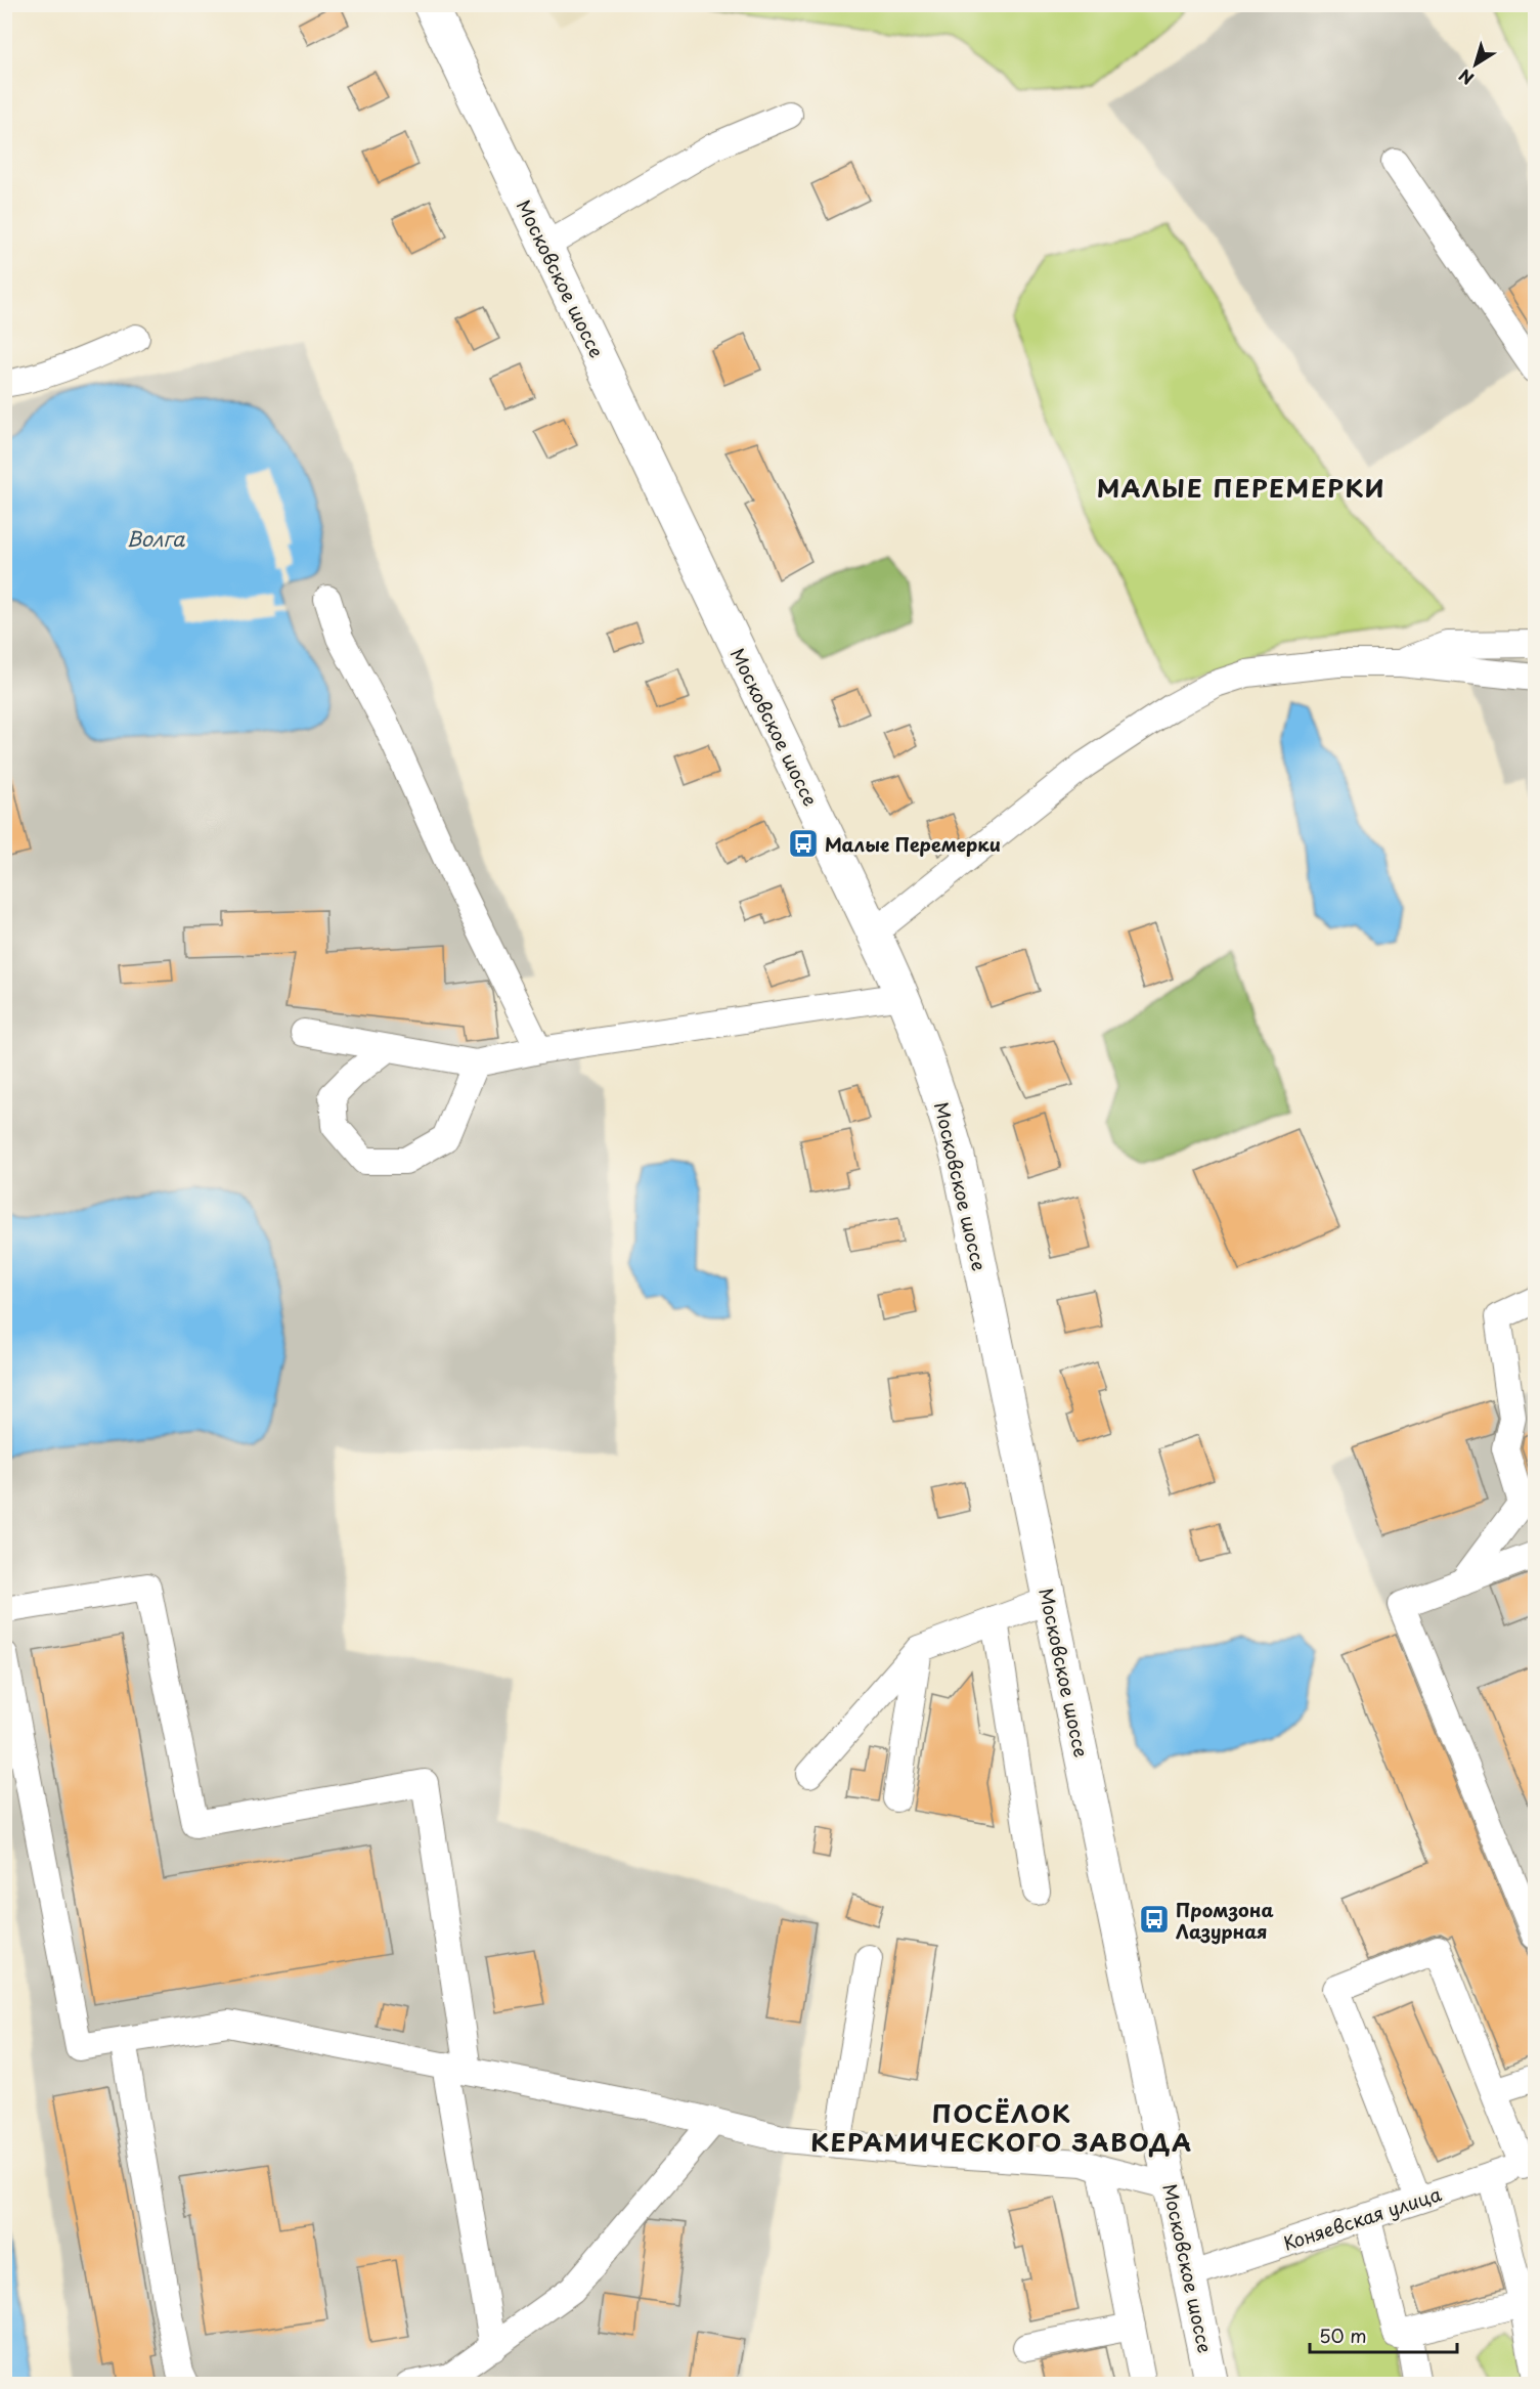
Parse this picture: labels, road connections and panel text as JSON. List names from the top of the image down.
{
  "streets": {
    "main road": ["Московское шоссе"],
    "street": ["Коняевская улица"]
  },
  "crossings": [
    ["Московское шоссе", "Коняевская улица"]
  ],
  "districts": ["МАЛЫЕ ПЕРЕМЕРКИ", "ПОСЁЛОК КЕРАМИЧЕСКОГО ЗАВОДА"],
  "water": ["Волга"],
  "places": {
    "bus stop": ["Малые Перемерки", "Промзона Лазурная"]
  },
  "scale_bar": "50 m",
  "north": "bottom left"
}
